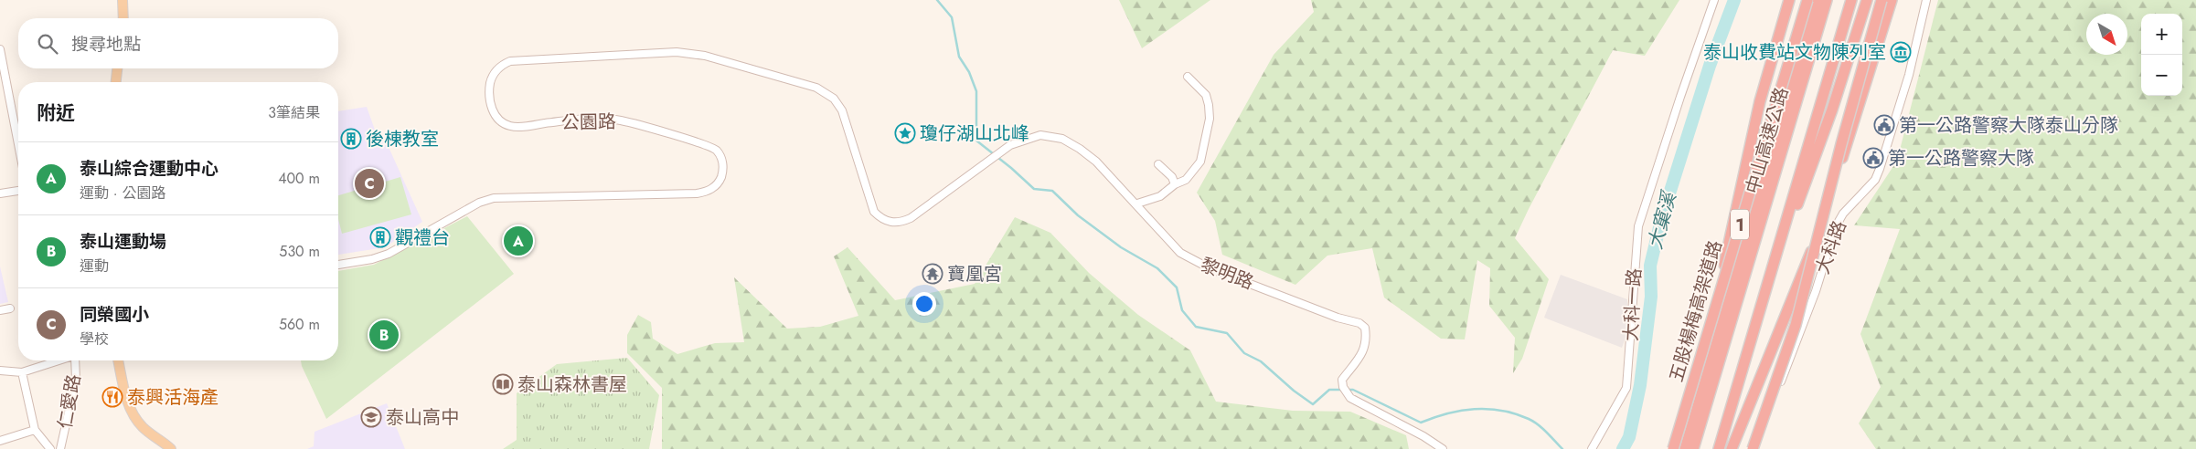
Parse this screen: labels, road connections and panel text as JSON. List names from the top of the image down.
{
  "streets": {
    "highway": ["中山高速公路", "1", "五股楊梅高架道路"],
    "street": [
      "公園路",
      "大科路",
      "黎明路",
      "大科一路",
      "仁愛路"
    ]
  },
  "crossings": [
    ["公園路", "黎明路"]
  ],
  "water": ["大窠溪"],
  "places": {
    "museum": ["泰山收費站文物陳列室"],
    "public building": ["第一公路警察大隊泰山分隊", "第一公路警察大隊"],
    "place": ["瓊仔湖山北峰"],
    "building": ["後棟教室", "觀禮台"],
    "temple": ["寶凰宮"],
    "library": ["泰山森林書屋"],
    "restaurant": ["泰興活海產"],
    "school or university": ["泰山高中"]
  },
  "north": "bottom right",
  "page": {
    "map_buttons": ["+", "−"],
    "search": "搜尋地點",
    "heading": ["附近", "3筆結果"],
    "list": [
      {
        "mark": "A",
        "name": "泰山綜合運動中心",
        "note": "運動 · 公園路",
        "value": "400 m"
      },
      {
        "mark": "B",
        "name": "泰山運動場",
        "note": "運動",
        "value": "530 m"
      },
      {
        "mark": "C",
        "name": "同榮國小",
        "note": "學校",
        "value": "560 m"
      }
    ],
    "pins": ["C", "A", "B"]
  }
}
